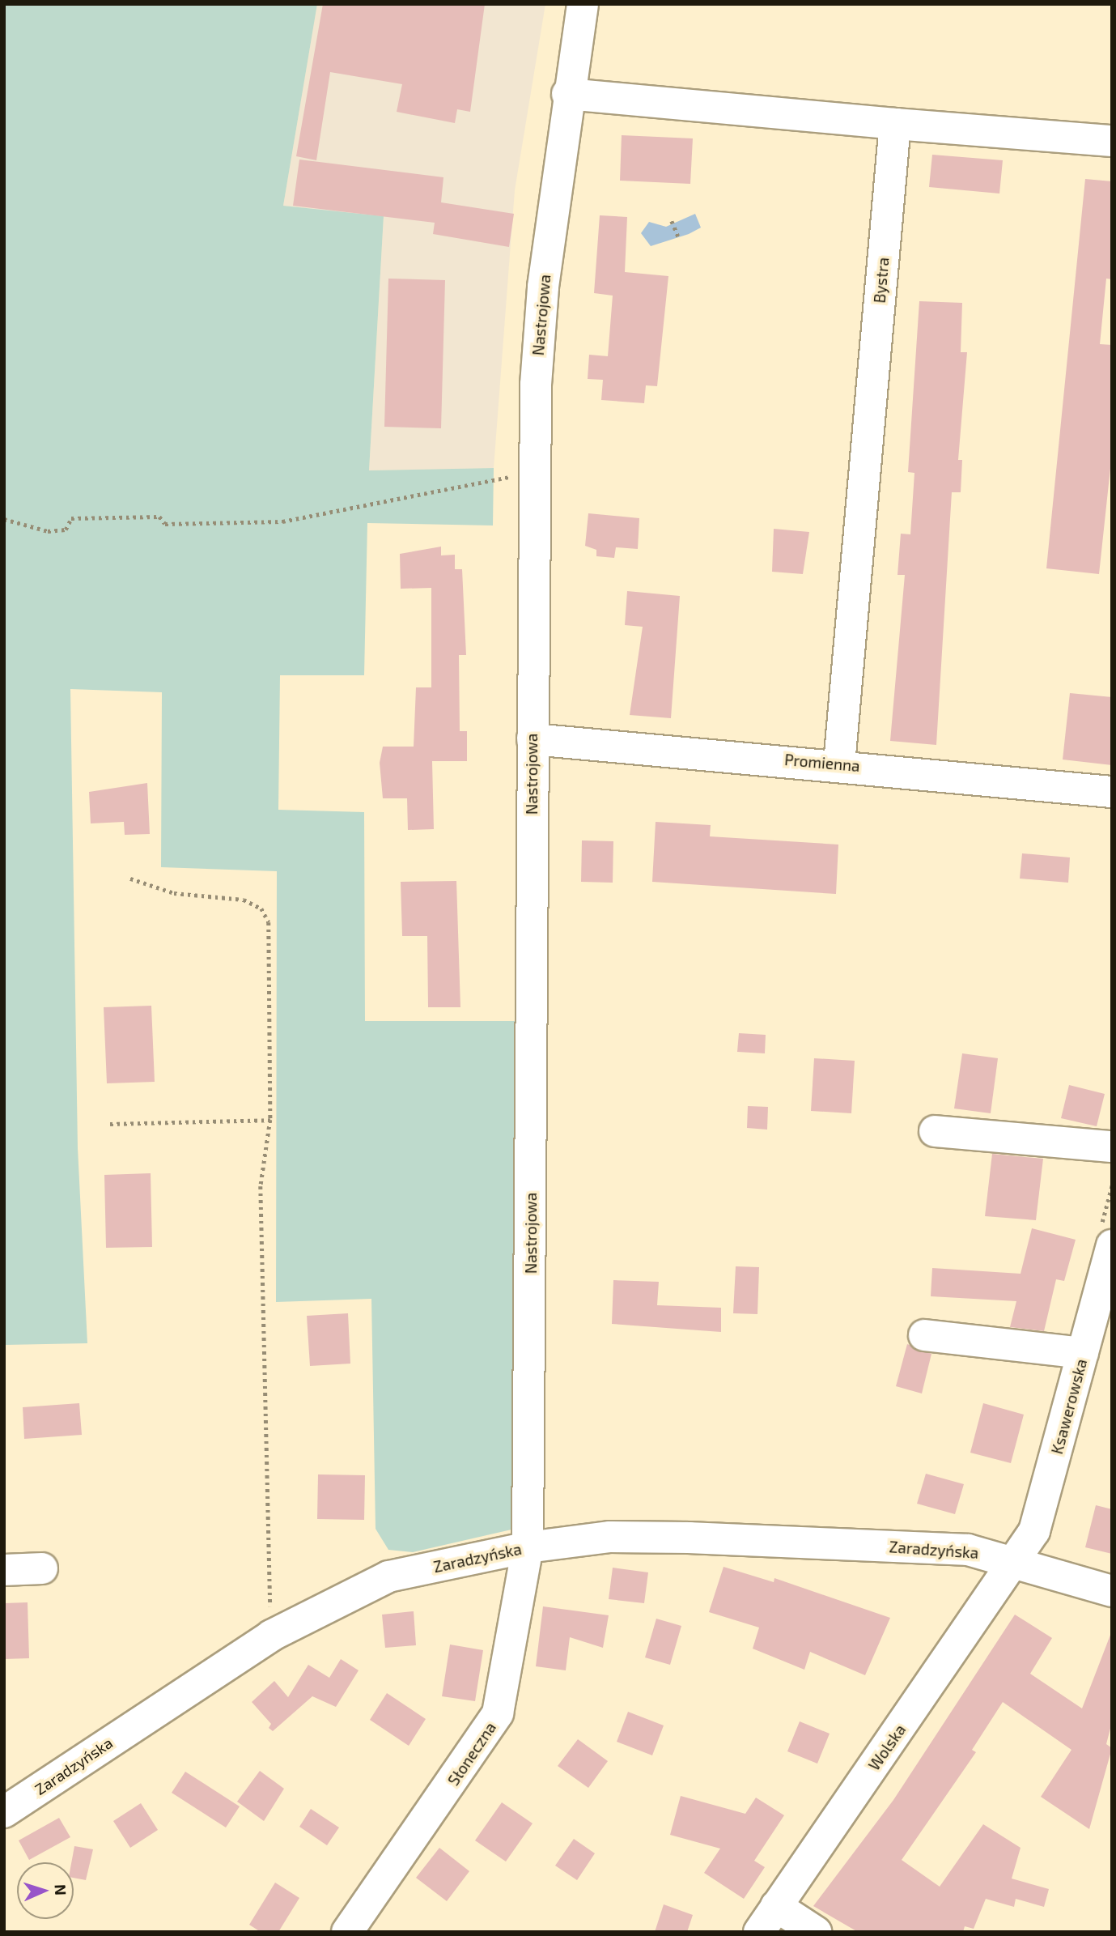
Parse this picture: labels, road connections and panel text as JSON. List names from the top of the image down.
{
  "streets": {
    "street": [
      "Bystra",
      "Nastrojowa",
      "Promienna",
      "Ksawerowska",
      "Zaradzyńska",
      "Wolska",
      "Słoneczna"
    ]
  },
  "crossings": [
    ["Bystra", "Promienna"],
    ["Nastrojowa", "Promienna"],
    ["Nastrojowa", "Zaradzyńska"],
    ["Nastrojowa", "Słoneczna"],
    ["Ksawerowska", "Zaradzyńska"],
    ["Ksawerowska", "Wolska"],
    ["Zaradzyńska", "Wolska"],
    ["Zaradzyńska", "Słoneczna"]
  ],
  "north": "right"
}
